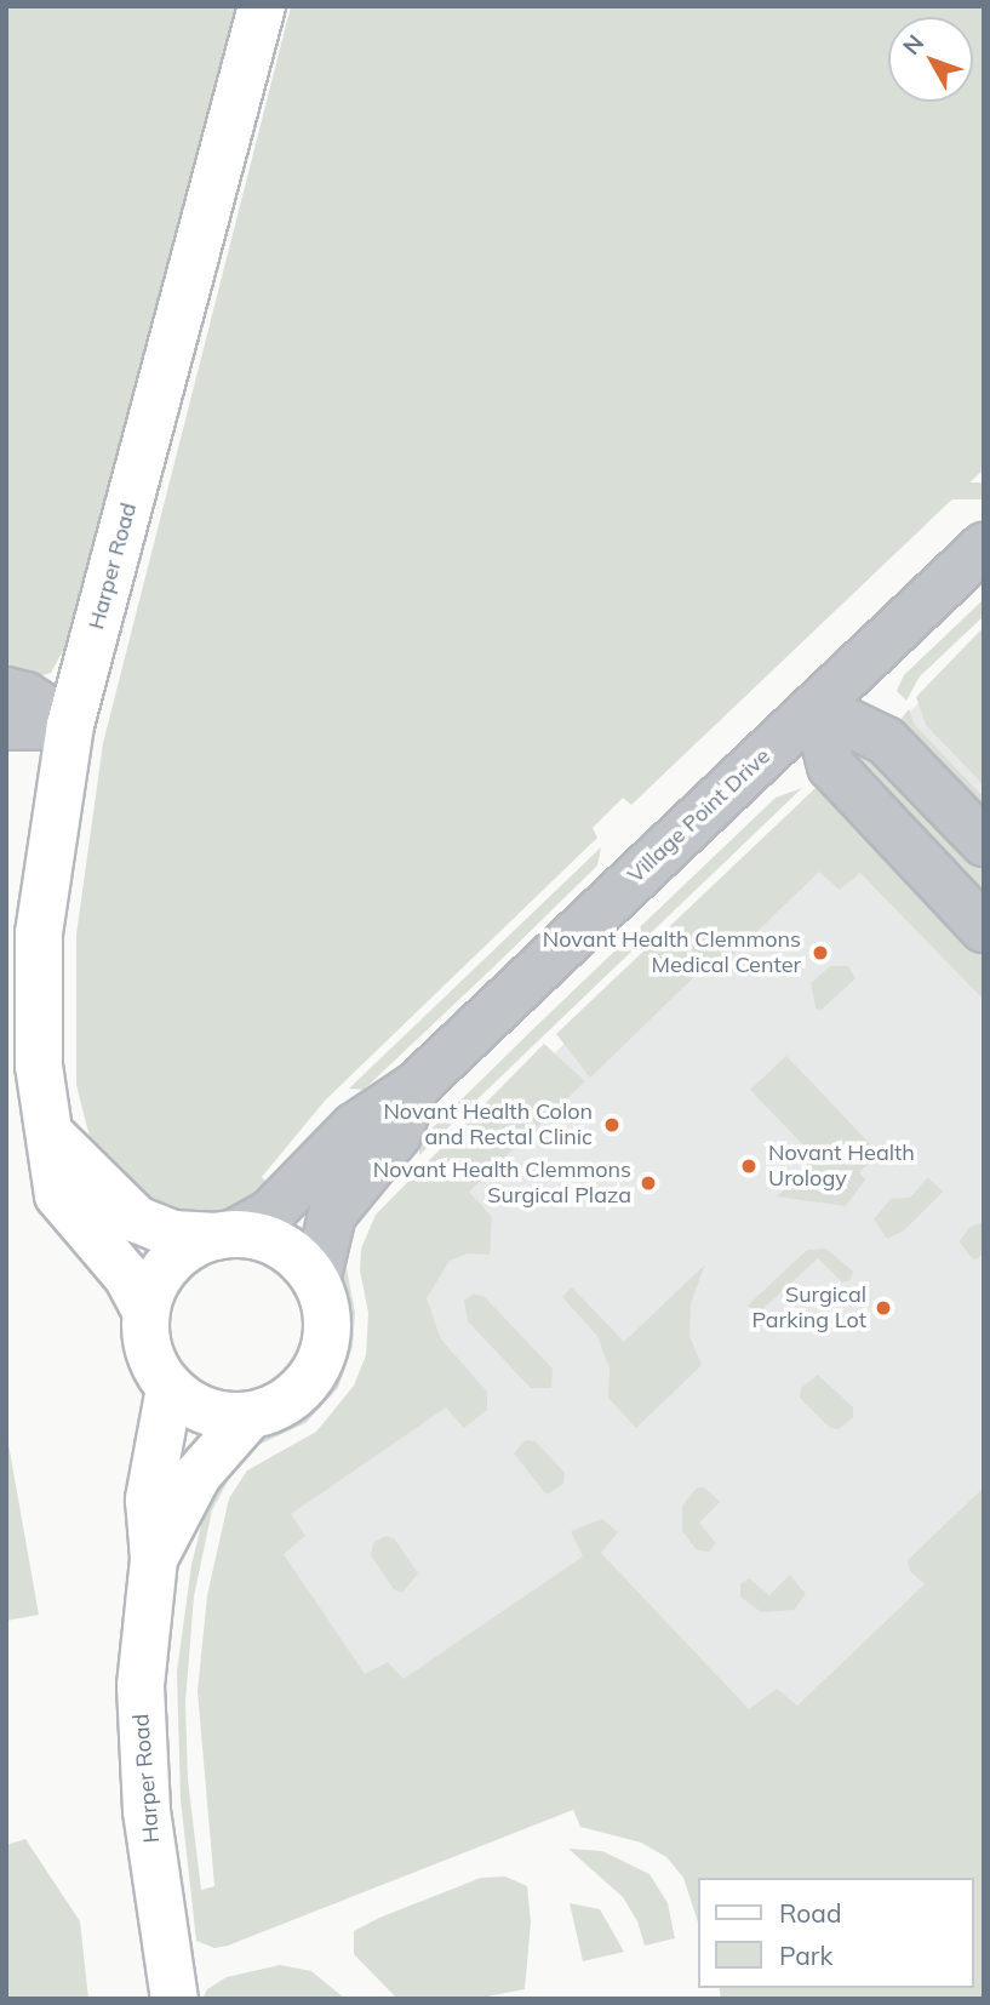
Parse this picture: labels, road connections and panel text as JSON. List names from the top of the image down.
{
  "streets": {
    "main road": ["Harper Road"],
    "street": ["Village Point Drive"]
  },
  "crossings": [
    ["Harper Road", "Village Point Drive"]
  ],
  "places": [
    "Novant Health Clemmons Medical Center",
    "Novant Health Colon and Rectal Clinic",
    "Novant Health Urology",
    "Novant Health Clemmons Surgical Plaza",
    "Surgical Parking Lot"
  ],
  "legend": ["Road", "Park"],
  "north": "top left"
}
